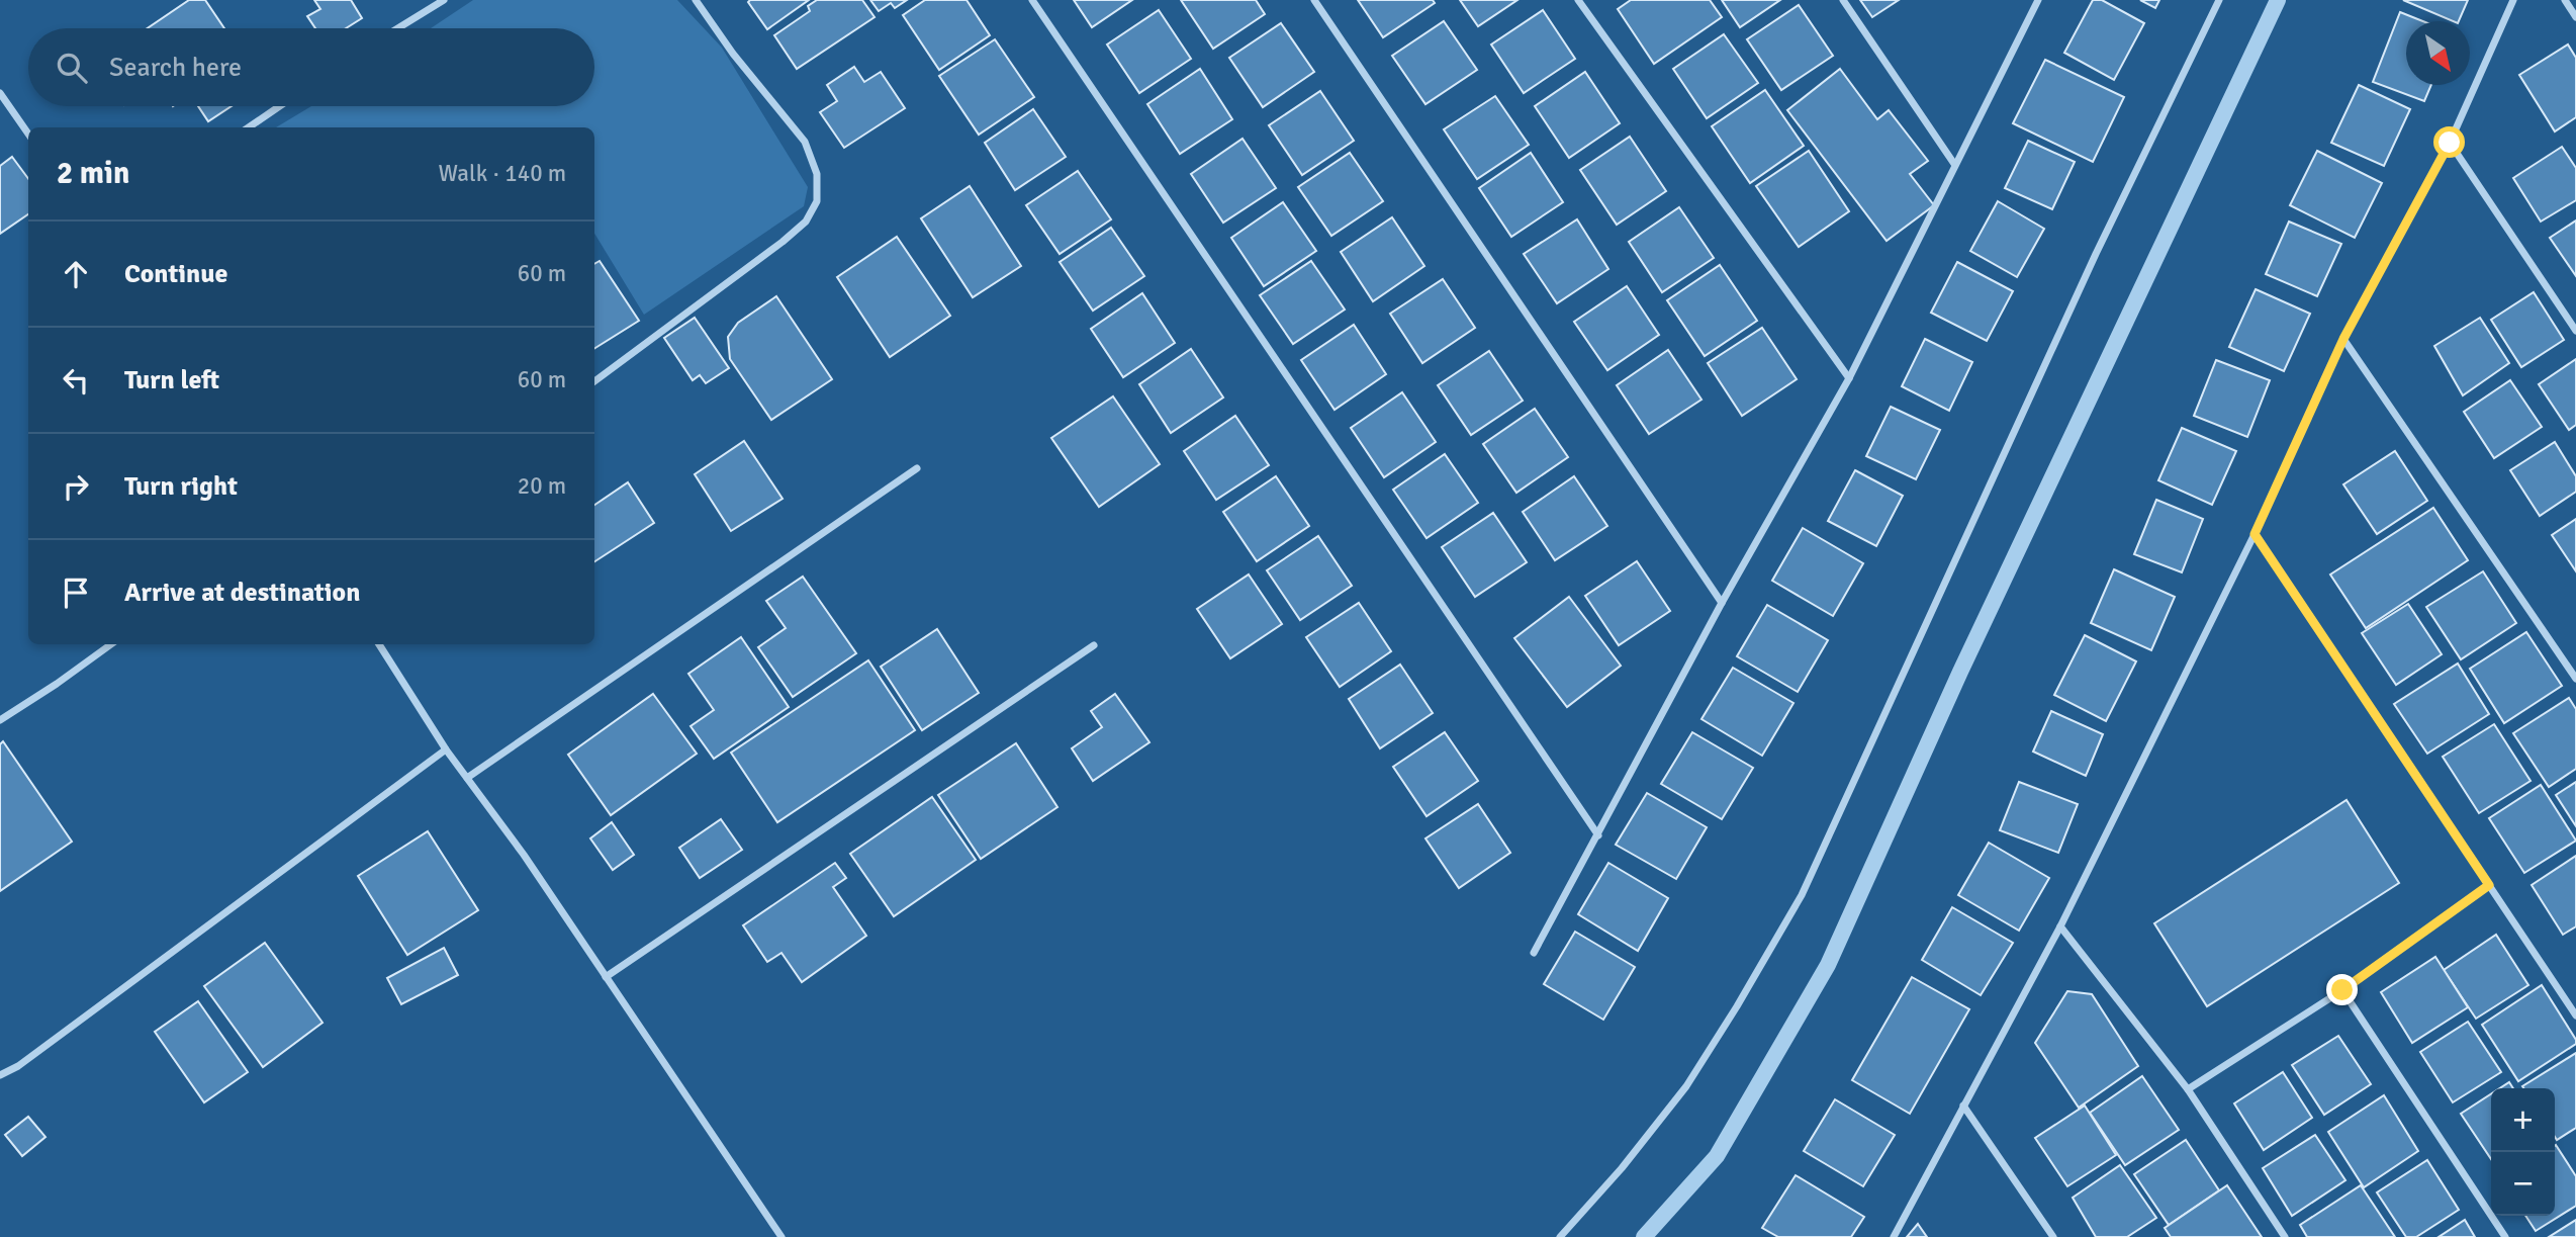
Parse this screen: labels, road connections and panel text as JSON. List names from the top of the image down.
{
  "north": "bottom right",
  "page": {
    "search": "Search here",
    "heading": ["2 min", "Walk · 140 m"],
    "list": [
      ["Continue", "60 m"],
      ["Turn left", "60 m"],
      ["Turn right", "20 m"],
      "Arrive at destination"
    ],
    "map_buttons": ["+", "−"]
  }
}
